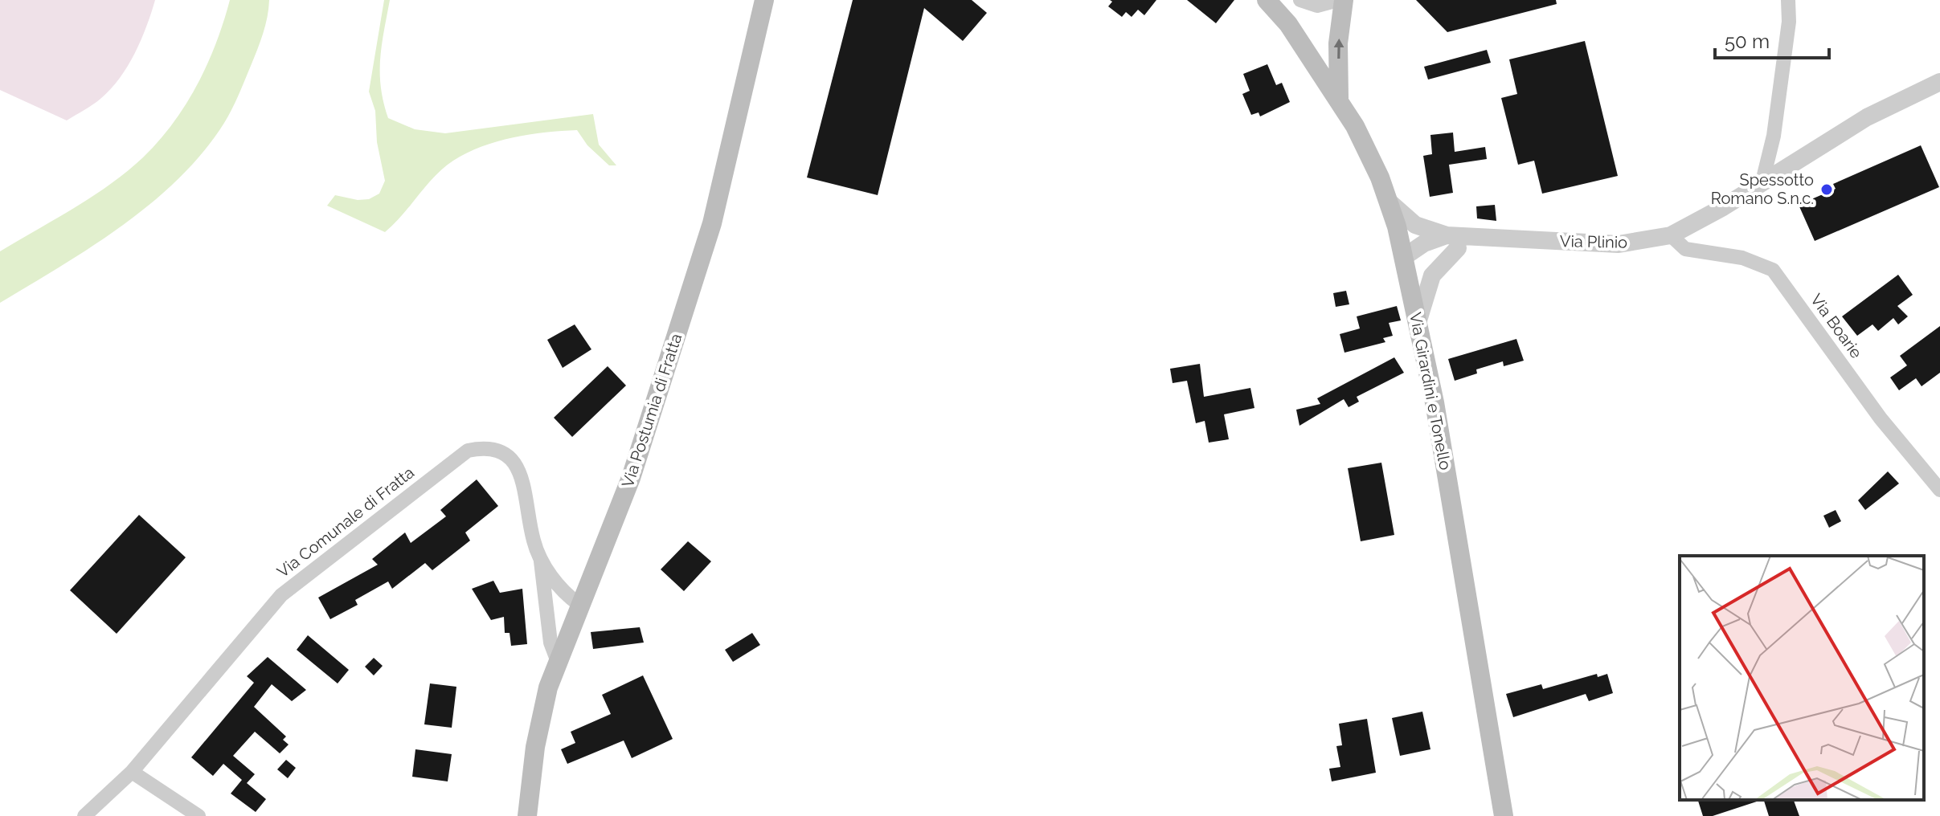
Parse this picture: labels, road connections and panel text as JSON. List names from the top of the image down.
{
  "streets": {
    "main road": ["Via Girardini e Tonello", "Via Postumia di Fratta"],
    "street": ["Via Plinio", "Via Boarie", "Via Comunale di Fratta"]
  },
  "crossings": [
    ["Via Plinio", "Via Boarie"],
    ["Via Plinio", "Via Girardini e Tonello"],
    ["Via Postumia di Fratta", "Via Comunale di Fratta"]
  ],
  "places": ["Spessotto Romano S.n.c."],
  "scale_bar": "50 m"
}
